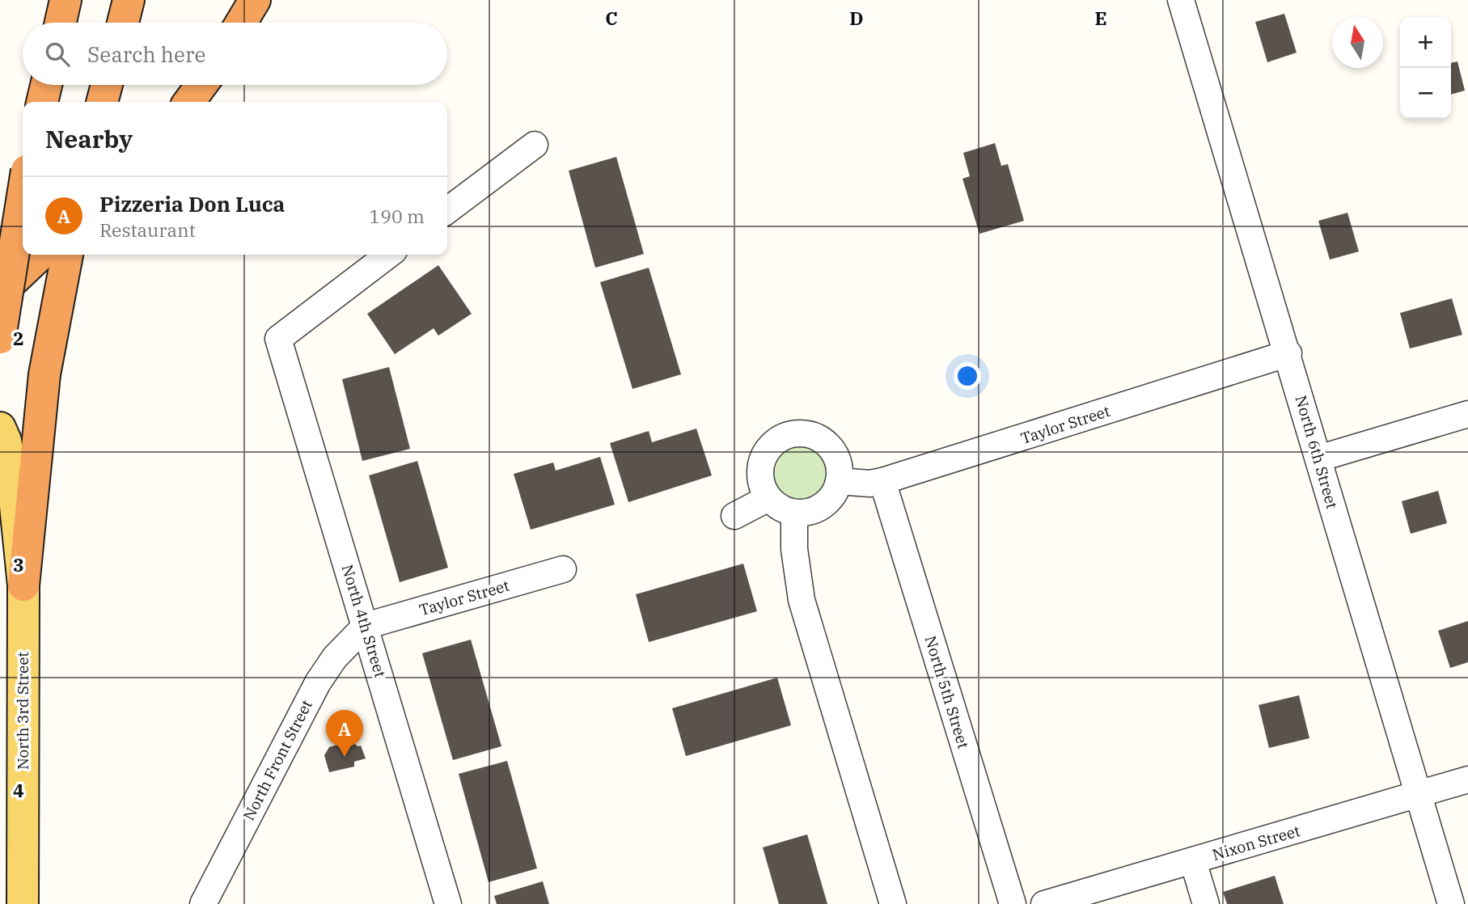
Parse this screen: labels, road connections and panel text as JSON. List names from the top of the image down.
{
  "streets": {
    "main road": ["North 3rd Street"],
    "street": [
      "Taylor Street",
      "North 6th Street",
      "North 4th Street",
      "North 5th Street",
      "North Front Street",
      "Nixon Street"
    ]
  },
  "crossings": [
    ["Taylor Street", "North 6th Street"],
    ["Taylor Street", "North 4th Street"],
    ["Taylor Street", "North 5th Street"],
    ["Taylor Street", "North Front Street"],
    ["North 6th Street", "Nixon Street"],
    ["North 4th Street", "North Front Street"]
  ],
  "north": "top",
  "page": {
    "map_buttons": ["+", "−"],
    "search": "Search here",
    "heading": "Nearby",
    "list": [
      {
        "mark": "A",
        "name": "Pizzeria Don Luca",
        "note": "Restaurant",
        "value": "190 m"
      }
    ],
    "pins": "A"
  },
  "grid": {
    "columns": ["C", "D", "E"],
    "rows": ["2", "3", "4"]
  }
}
